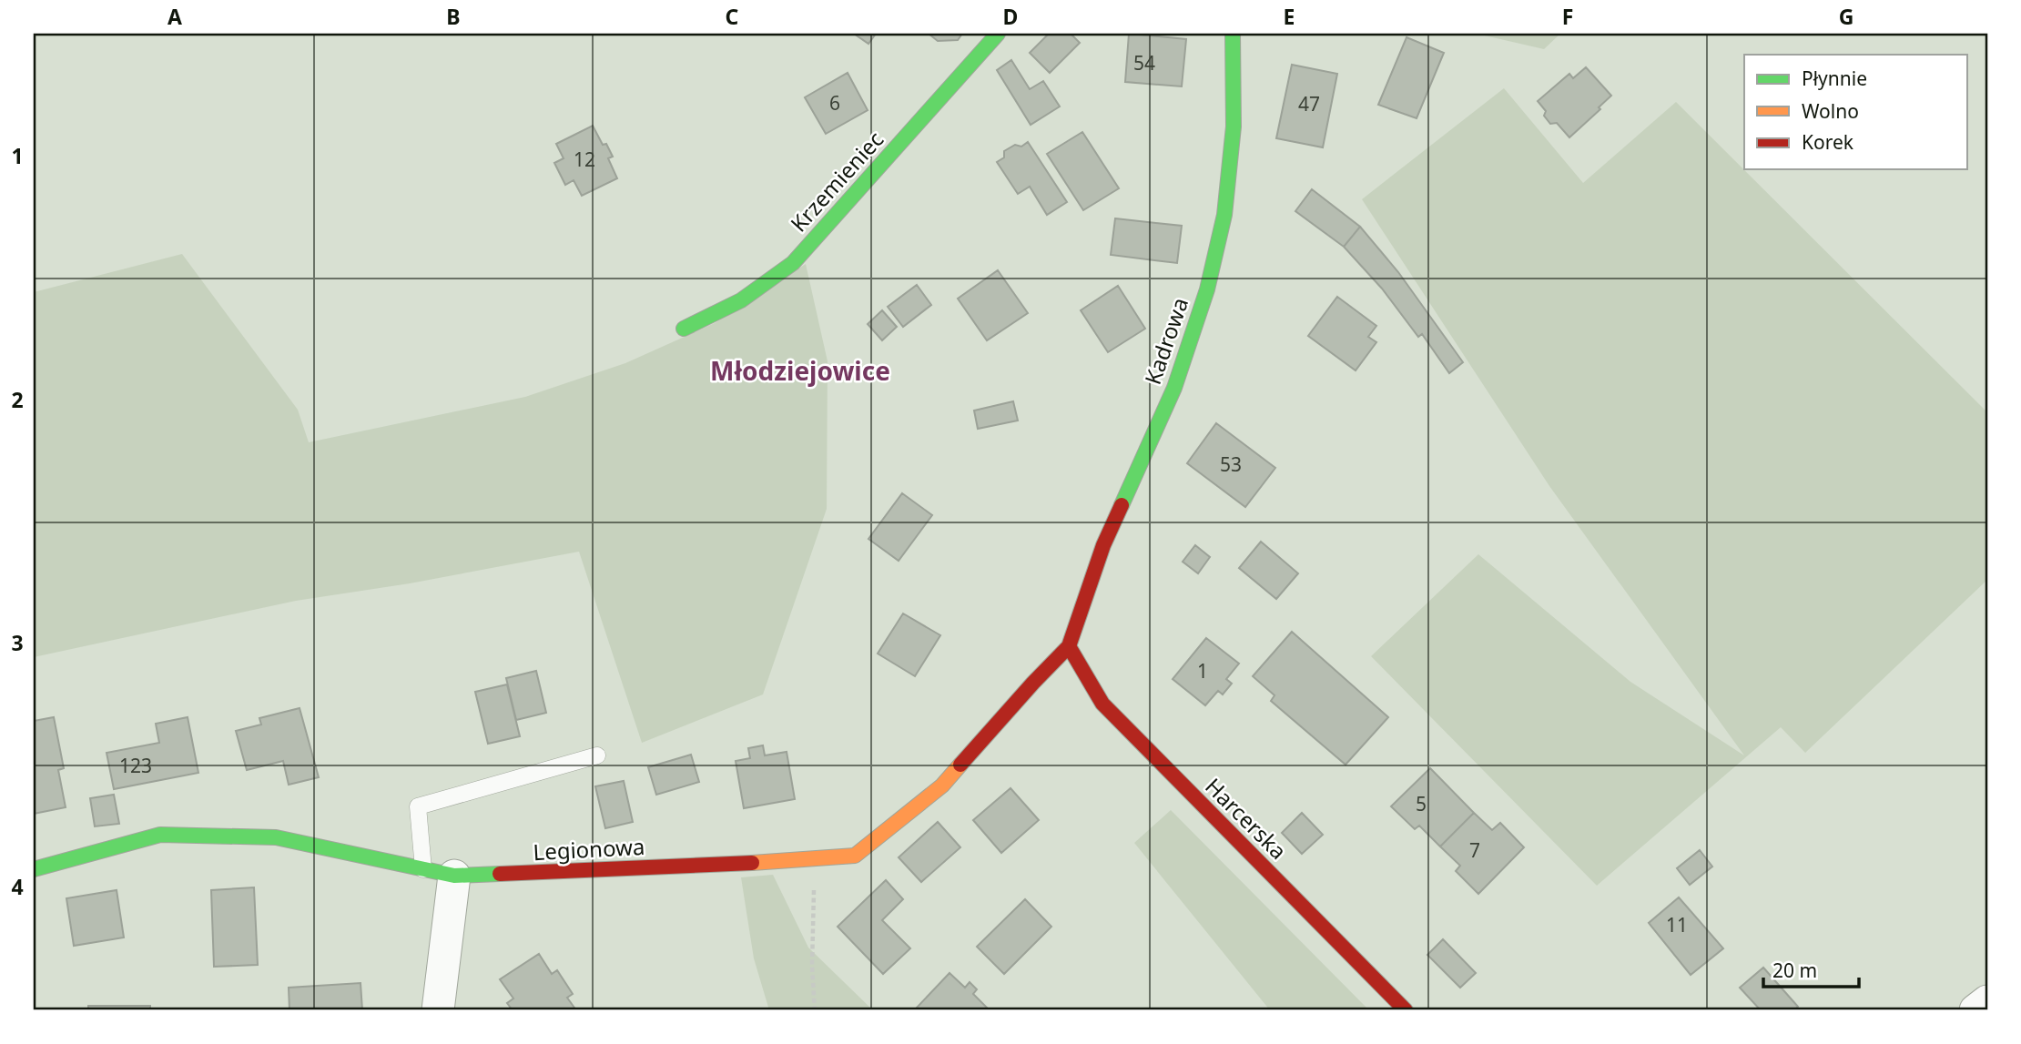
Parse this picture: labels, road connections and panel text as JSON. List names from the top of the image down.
{
  "streets": {
    "street": [
      "Krzemieniec",
      "Kadrowa",
      "Harcerska",
      "Legionowa"
    ]
  },
  "crossings": [
    ["Kadrowa", "Harcerska"],
    ["Kadrowa", "Legionowa"],
    ["Harcerska", "Legionowa"]
  ],
  "districts": ["Młodziejowice"],
  "house_numbers": [
    "54",
    "6",
    "47",
    "12",
    "53",
    "1",
    "123",
    "5",
    "7",
    "11"
  ],
  "legend": ["Płynnie", "Wolno", "Korek"],
  "scale_bar": "20 m",
  "grid": {
    "columns": [
      "A",
      "B",
      "C",
      "D",
      "E",
      "F",
      "G"
    ],
    "rows": [
      "1",
      "2",
      "3",
      "4"
    ]
  }
}
